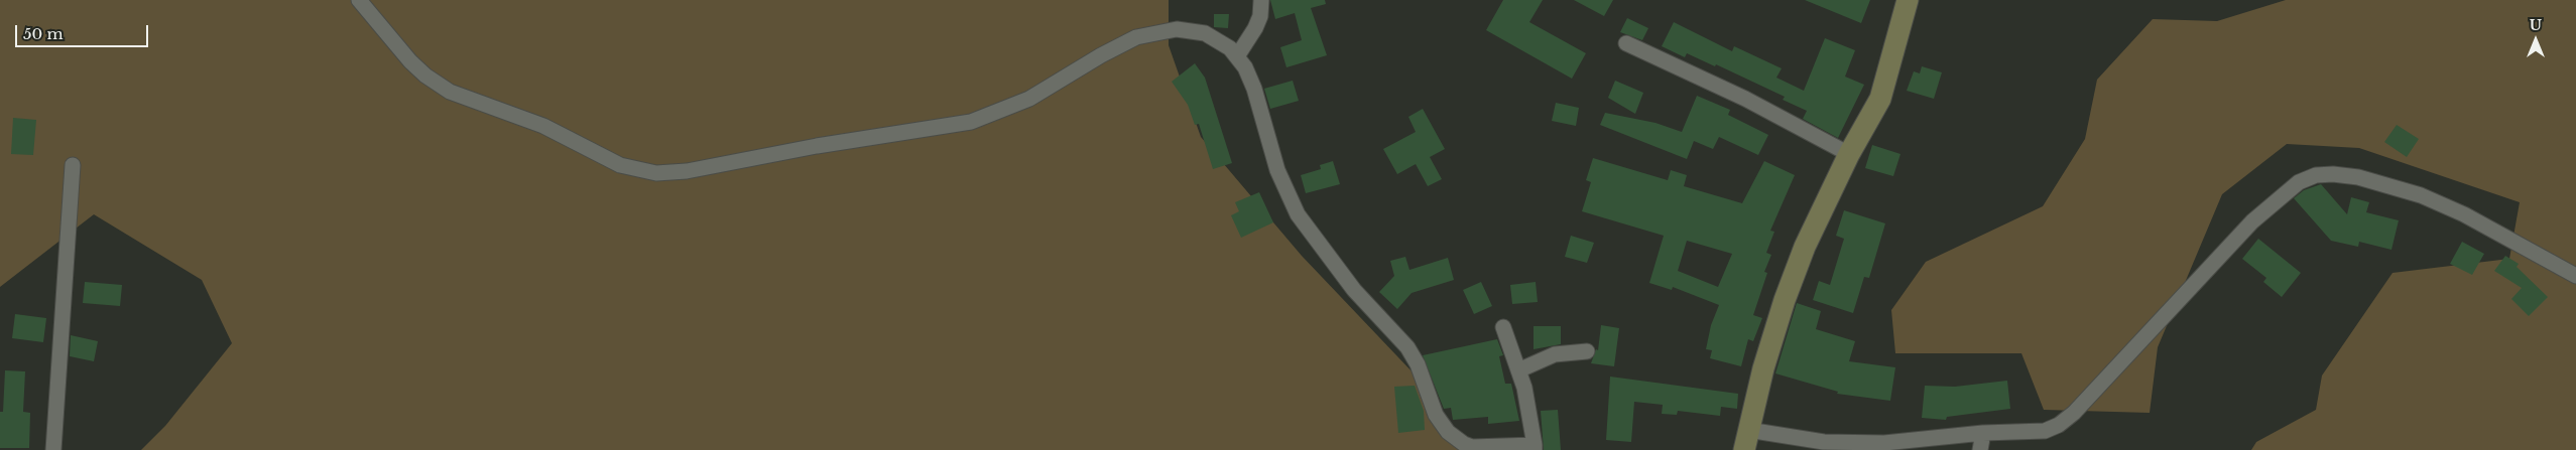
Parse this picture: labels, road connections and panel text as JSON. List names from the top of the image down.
{
  "scale_bar": "50 m",
  "north": "top"
}
